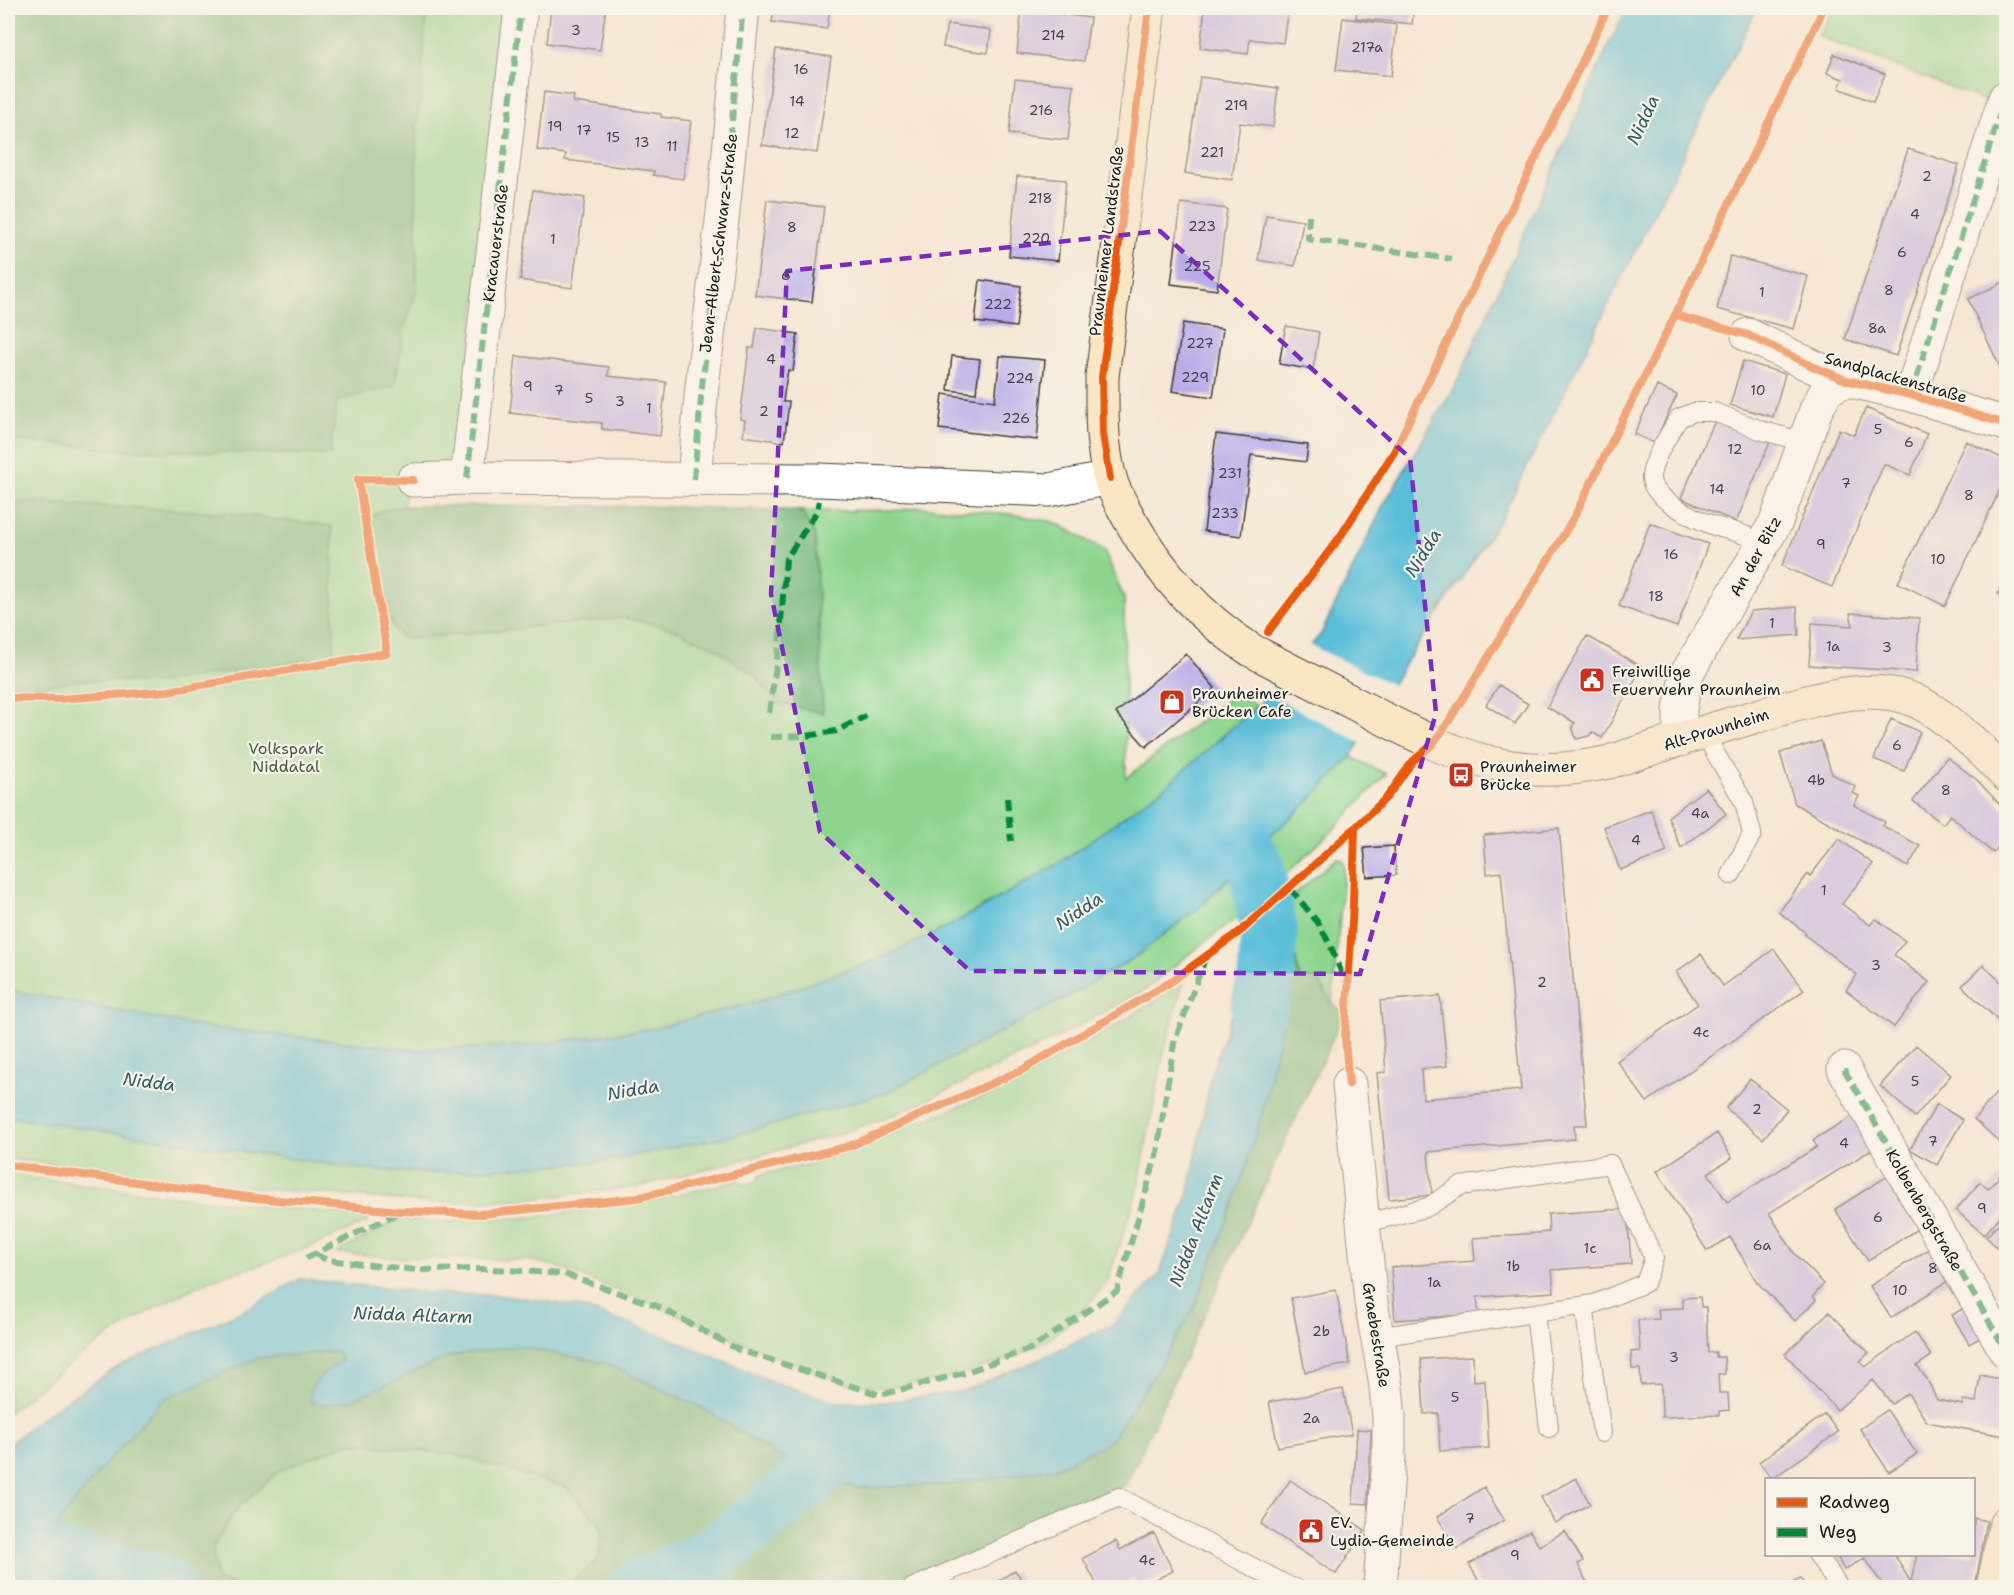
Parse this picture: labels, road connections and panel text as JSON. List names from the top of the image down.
{
  "streets": {
    "main road": ["Praunheimer Landstraße", "Alt-Praunheim"],
    "street": [
      "Kracauerstraße",
      "Jean-Albert-Schwarz-Straße",
      "Sandplackenstraße",
      "An der Bitz",
      "Kolbenbergstraße",
      "Graebestraße"
    ]
  },
  "crossings": [
    ["Praunheimer Landstraße", "Alt-Praunheim"],
    ["Sandplackenstraße", "An der Bitz"],
    ["An der Bitz", "Alt-Praunheim"]
  ],
  "water": ["Nidda", "Nidda Altarm"],
  "parks": ["Volkspark Niddatal"],
  "places": {
    "public building": ["Freiwillige Feuerwehr Praunheim", "EV. Lydia-Gemeinde"],
    "shop": ["Praunheimer Brücken Cafe"],
    "bus stop": ["Praunheimer Brücke"]
  },
  "house_numbers": [
    "3",
    "214",
    "217a",
    "16",
    "14",
    "219",
    "216",
    "19",
    "17",
    "12",
    "15",
    "13",
    "11",
    "221",
    "2",
    "218",
    "4",
    "223",
    "8",
    "220",
    "1",
    "6",
    "225",
    "6",
    "8",
    "1",
    "222",
    "8a",
    "227",
    "4",
    "229",
    "224",
    "9",
    "7",
    "10",
    "5",
    "3",
    "1",
    "2",
    "226",
    "5",
    "6",
    "12",
    "231",
    "7",
    "14",
    "8",
    "233",
    "9",
    "16",
    "10",
    "18",
    "1",
    "1a",
    "3",
    "6",
    "4b",
    "8",
    "4a",
    "4",
    "1",
    "3",
    "2",
    "4c",
    "5",
    "2",
    "7",
    "4",
    "9",
    "6",
    "6a",
    "1c",
    "1b",
    "8",
    "1a",
    "10",
    "2b",
    "3",
    "5",
    "2a",
    "7",
    "9",
    "4c"
  ],
  "legend": ["Radweg", "Weg"]
}
